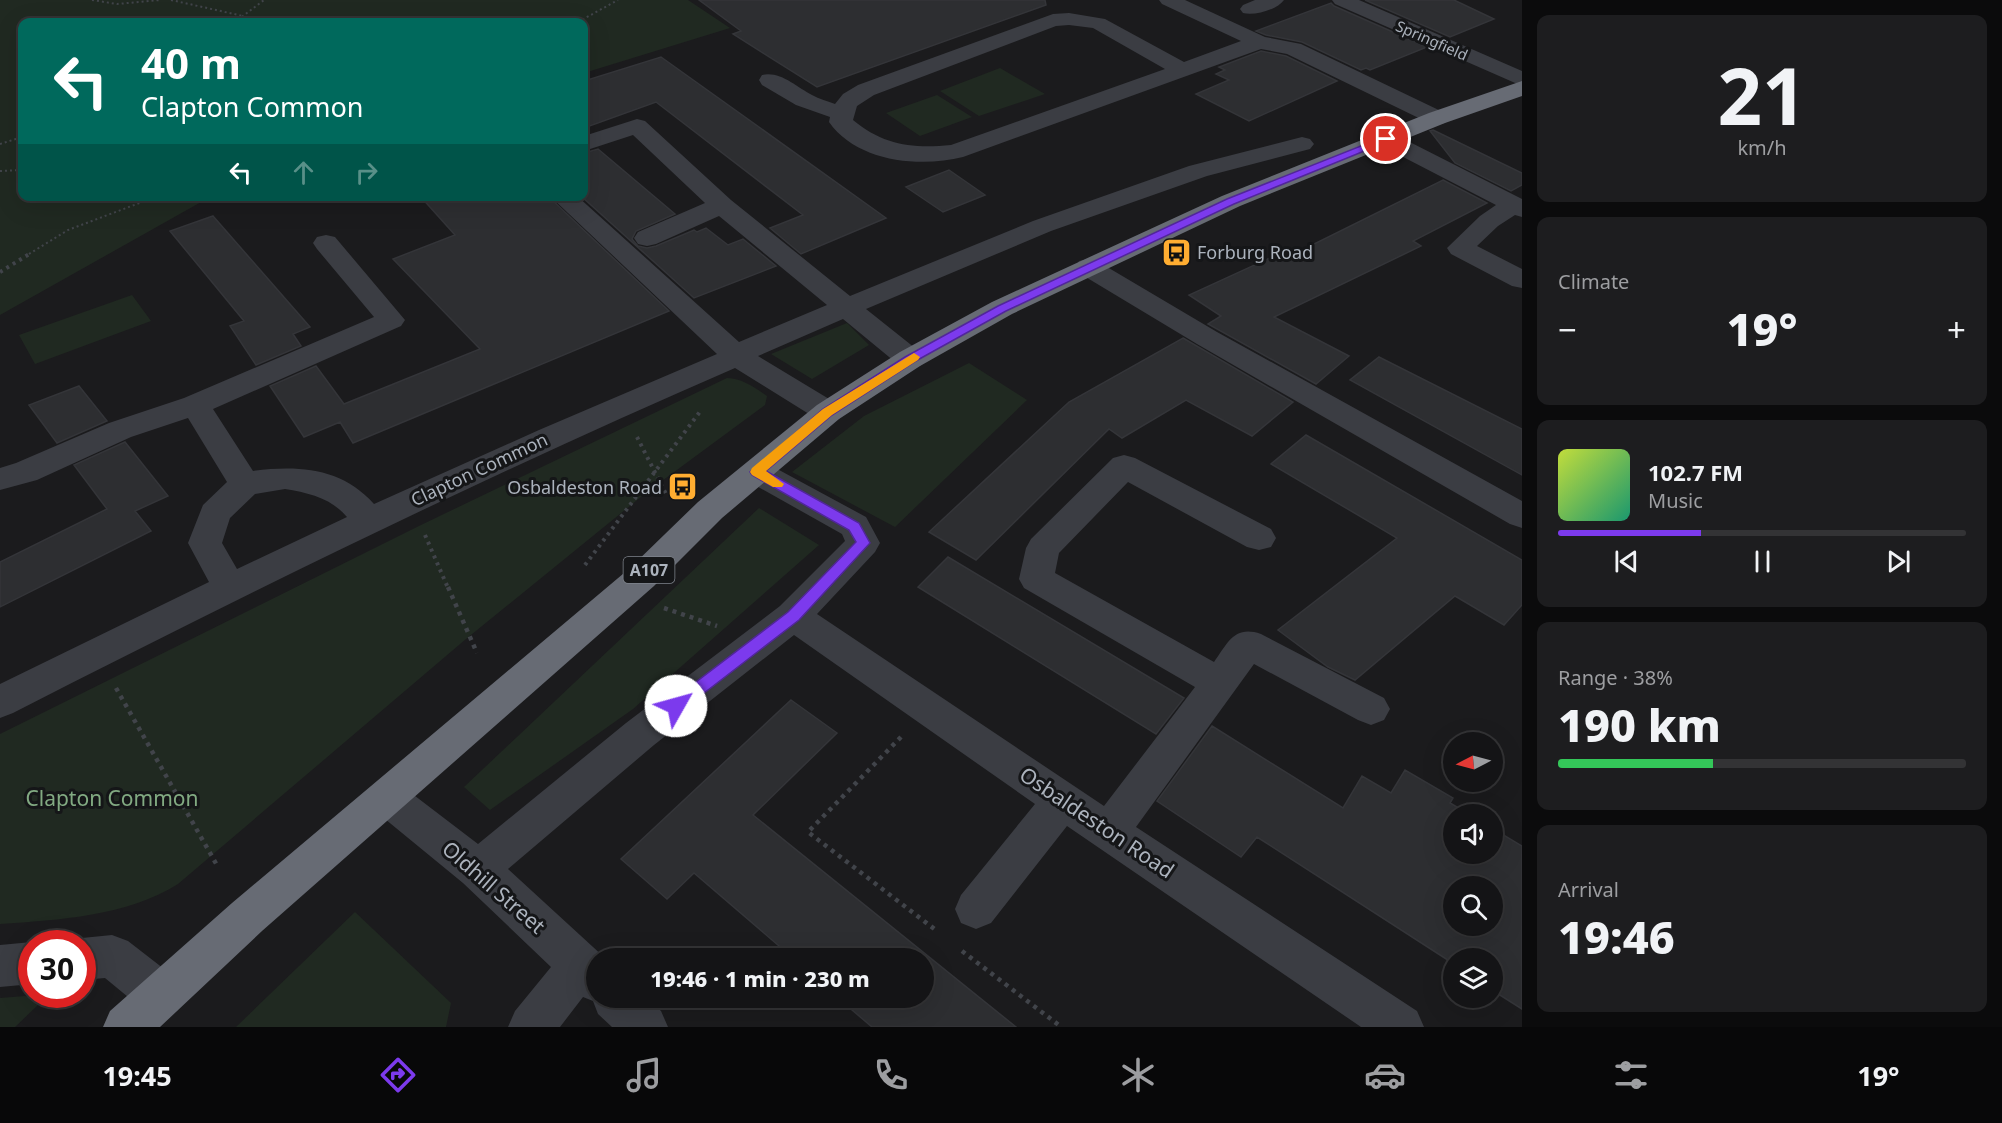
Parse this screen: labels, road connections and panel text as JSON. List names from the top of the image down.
{
  "streets": {
    "highway": ["A107"],
    "street": [
      "Springfield",
      "Clapton Common",
      "Osbaldeston Road",
      "Oldhill Street"
    ]
  },
  "crossings": [
    ["A107", "Oldhill Street"]
  ],
  "parks": ["Clapton Common"],
  "places": {
    "bus stop": ["Forburg Road", "Osbaldeston Road"]
  },
  "north": "left",
  "page": {
    "tile": [
      ["21", "km/h"],
      "Climate",
      ["Range · 38%", "190 km"],
      ["Arrival", "19:46"]
    ],
    "turn": ["40 m", "Clapton Common"],
    "heat": ["−", "19°", "+"],
    "song": ["102.7 FM", "Music"],
    "limit": "30",
    "trip": "19:46 · 1 min · 230 m",
    "tabs": ["19:45", "19°"]
  }
}
